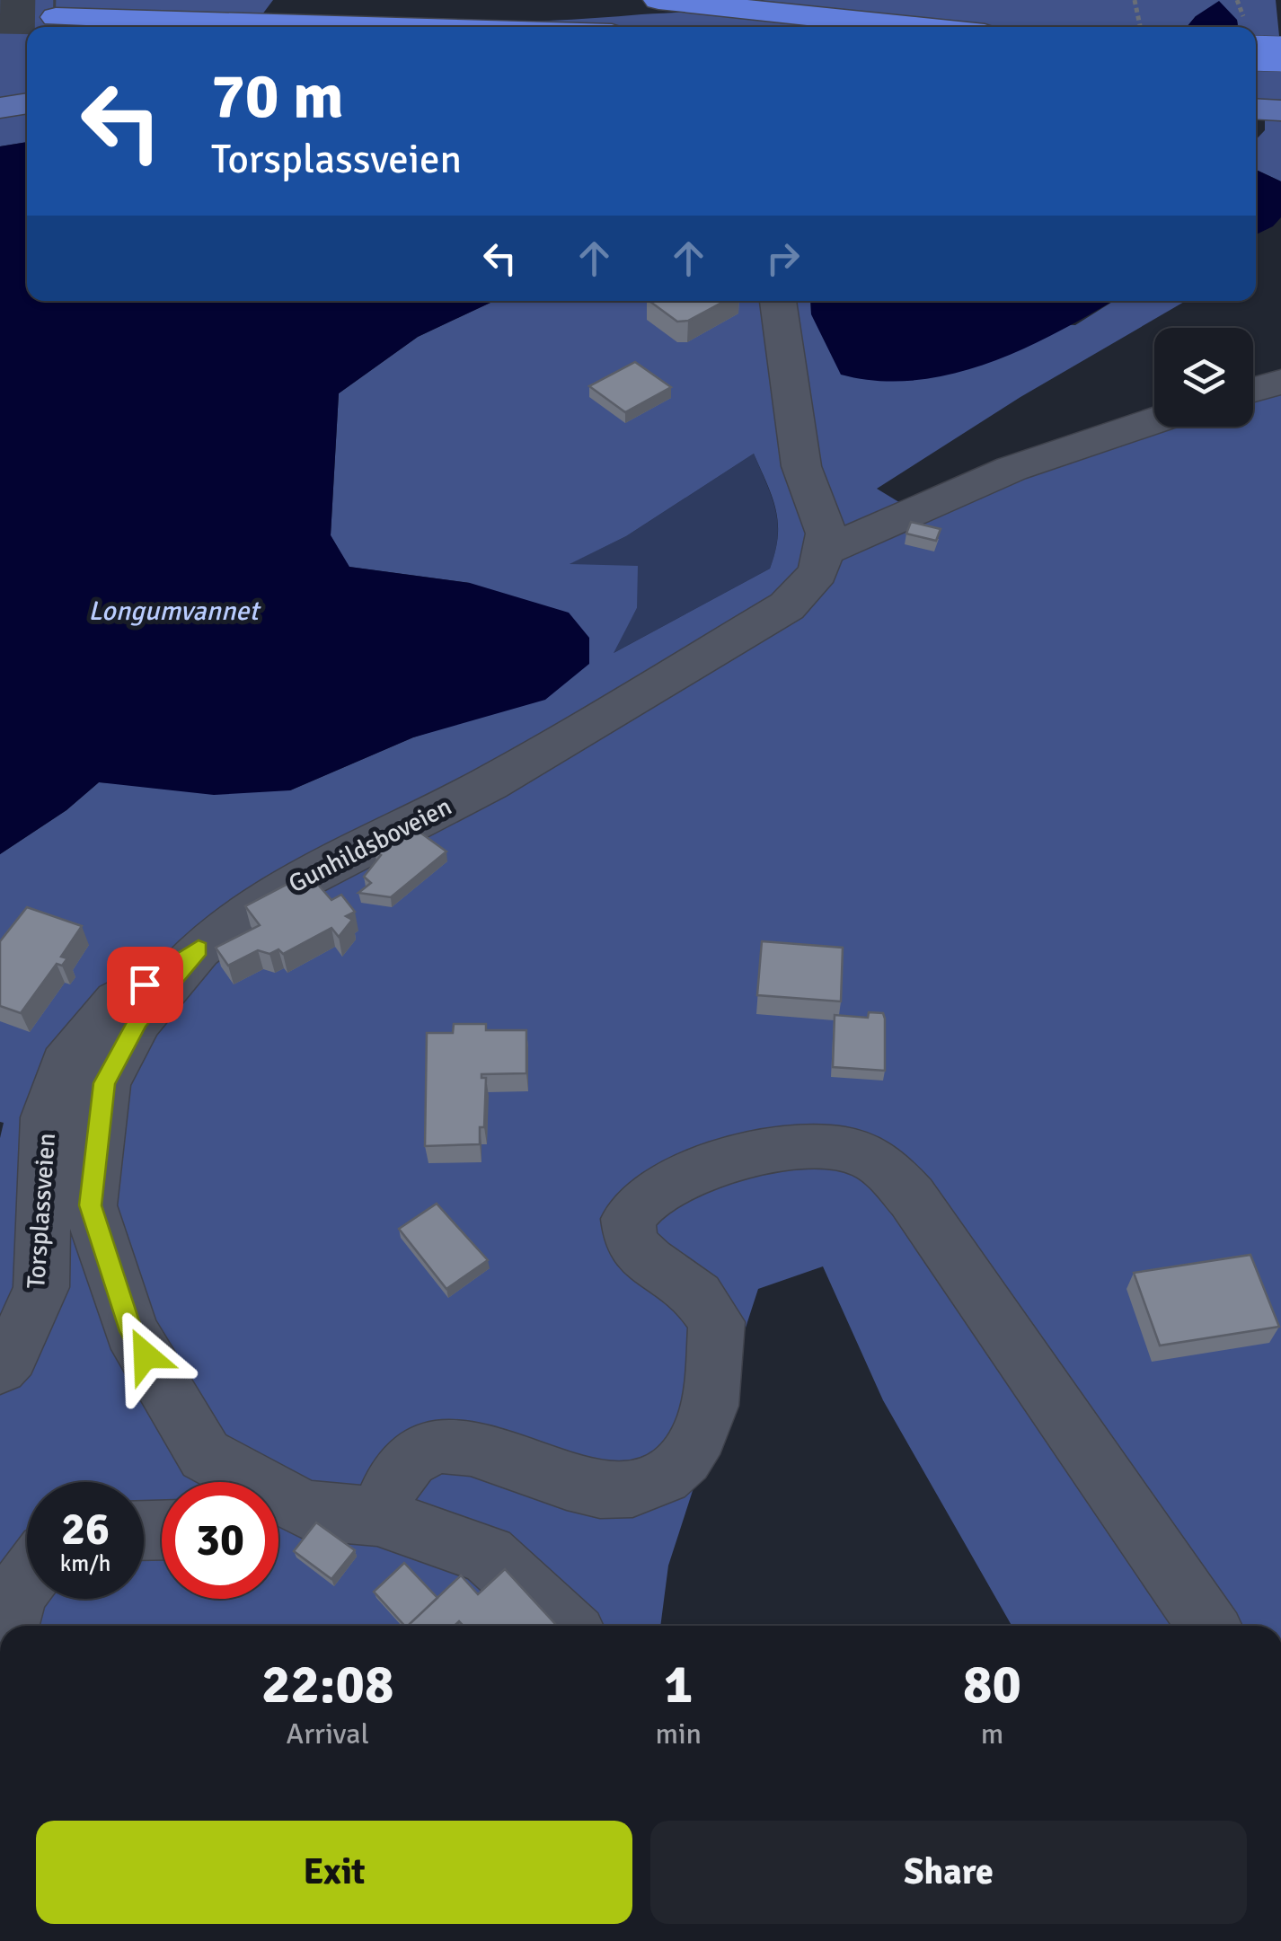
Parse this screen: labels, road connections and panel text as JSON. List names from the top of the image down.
{
  "streets": {
    "street": ["Gunhildsboveien", "Torsplassveien"]
  },
  "crossings": [
    ["Gunhildsboveien", "Torsplassveien"]
  ],
  "water": ["Longumvannet"],
  "page": {
    "turn": ["70 m", "Torsplassveien"],
    "speed": "26 km/h",
    "limit": "30",
    "eta": [
      "22:08",
      "Arrival",
      "1",
      "min",
      "80",
      "m"
    ],
    "buttons": ["Exit", "Share"]
  }
}
